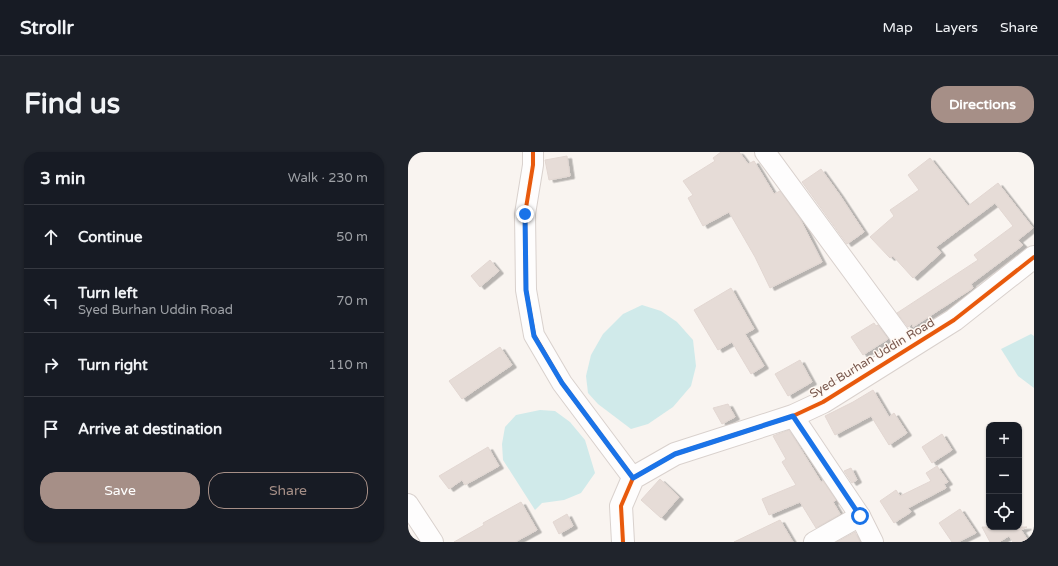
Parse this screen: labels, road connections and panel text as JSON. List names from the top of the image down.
{
  "streets": {
    "street": ["Syed Burhan Uddin Road"]
  },
  "page": {
    "header": "Strollr",
    "nav": ["Map", "Layers", "Share"],
    "buttons": [
      "Directions",
      ["Save", "Share"]
    ],
    "title": "Find us",
    "heading": ["3 min", "Walk · 230 m"],
    "list": [
      ["Continue", "50 m"],
      ["Turn left", "Syed Burhan Uddin Road", "70 m"],
      ["Turn right", "110 m"],
      "Arrive at destination"
    ],
    "map_buttons": ["+", "−"]
  }
}
